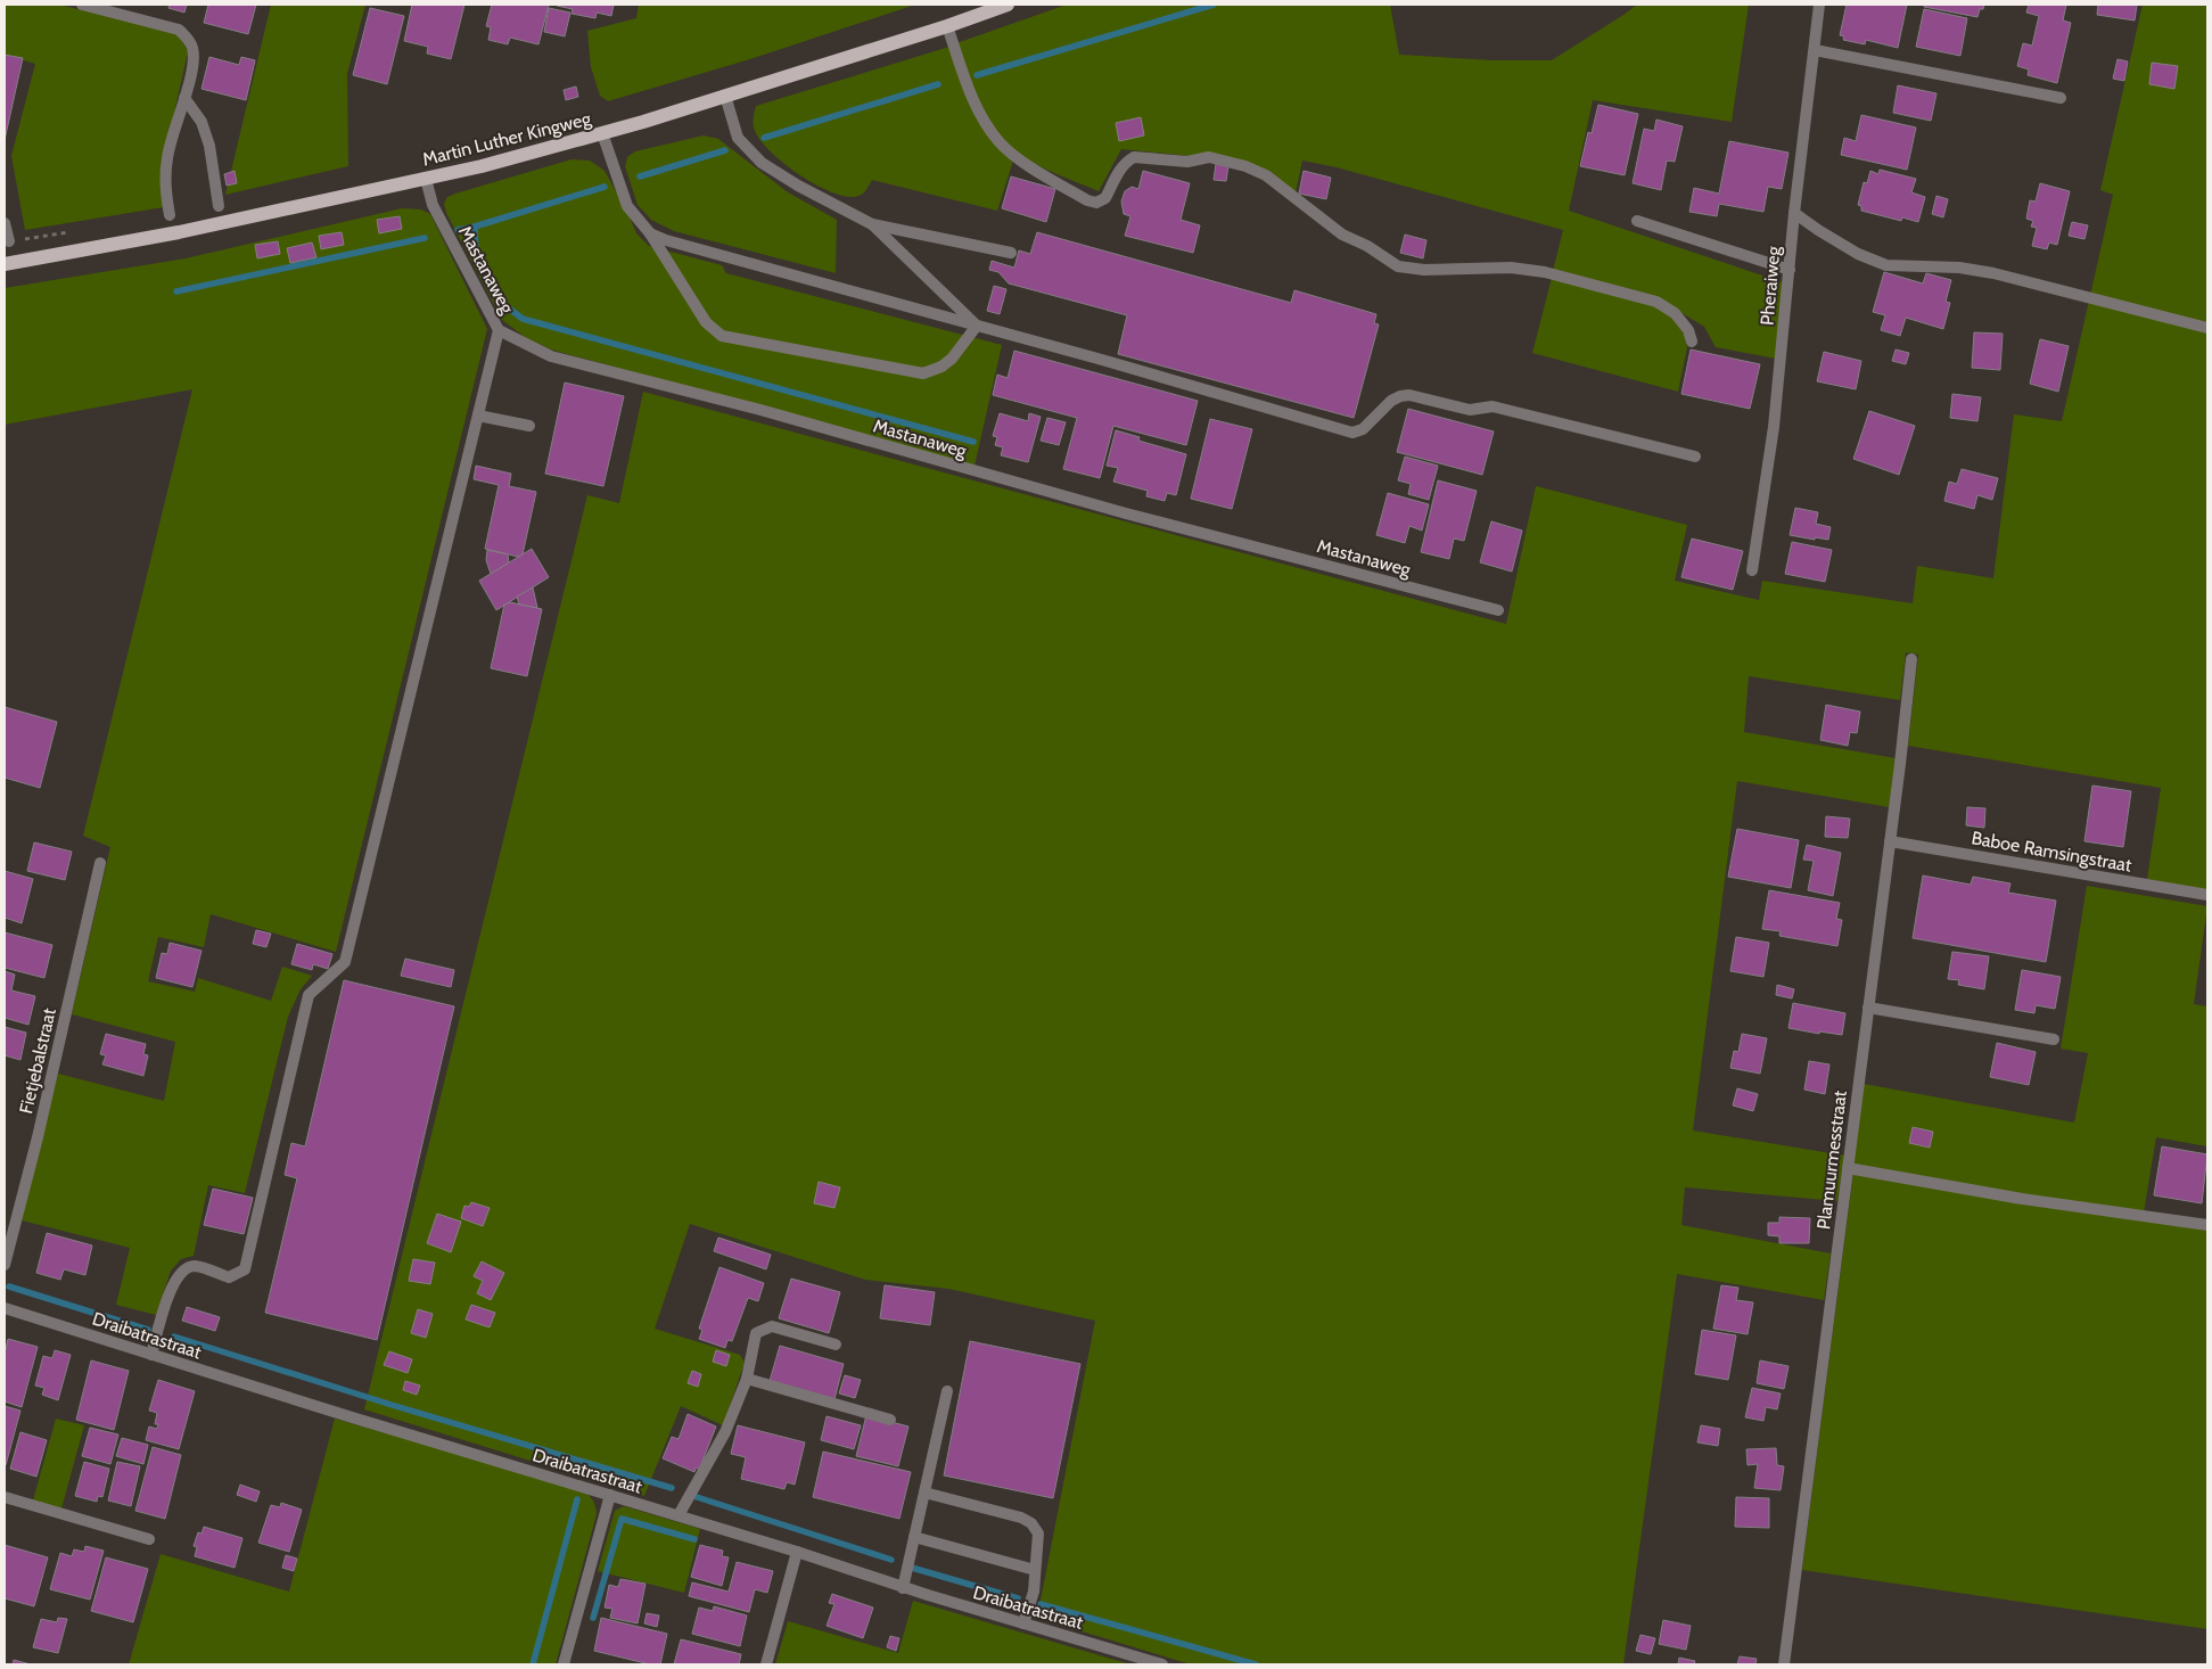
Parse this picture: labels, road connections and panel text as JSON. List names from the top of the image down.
{
  "streets": {
    "main road": ["Martin Luther Kingweg"],
    "street": [
      "Mastanaweg",
      "Pheraiweg",
      "Baboe Ramsingstraat",
      "Fietjebalstraat",
      "Plamuurmesstraat",
      "Draibatrastraat"
    ]
  },
  "crossings": [
    ["Martin Luther Kingweg", "Mastanaweg"],
    ["Baboe Ramsingstraat", "Plamuurmesstraat"]
  ]
}
